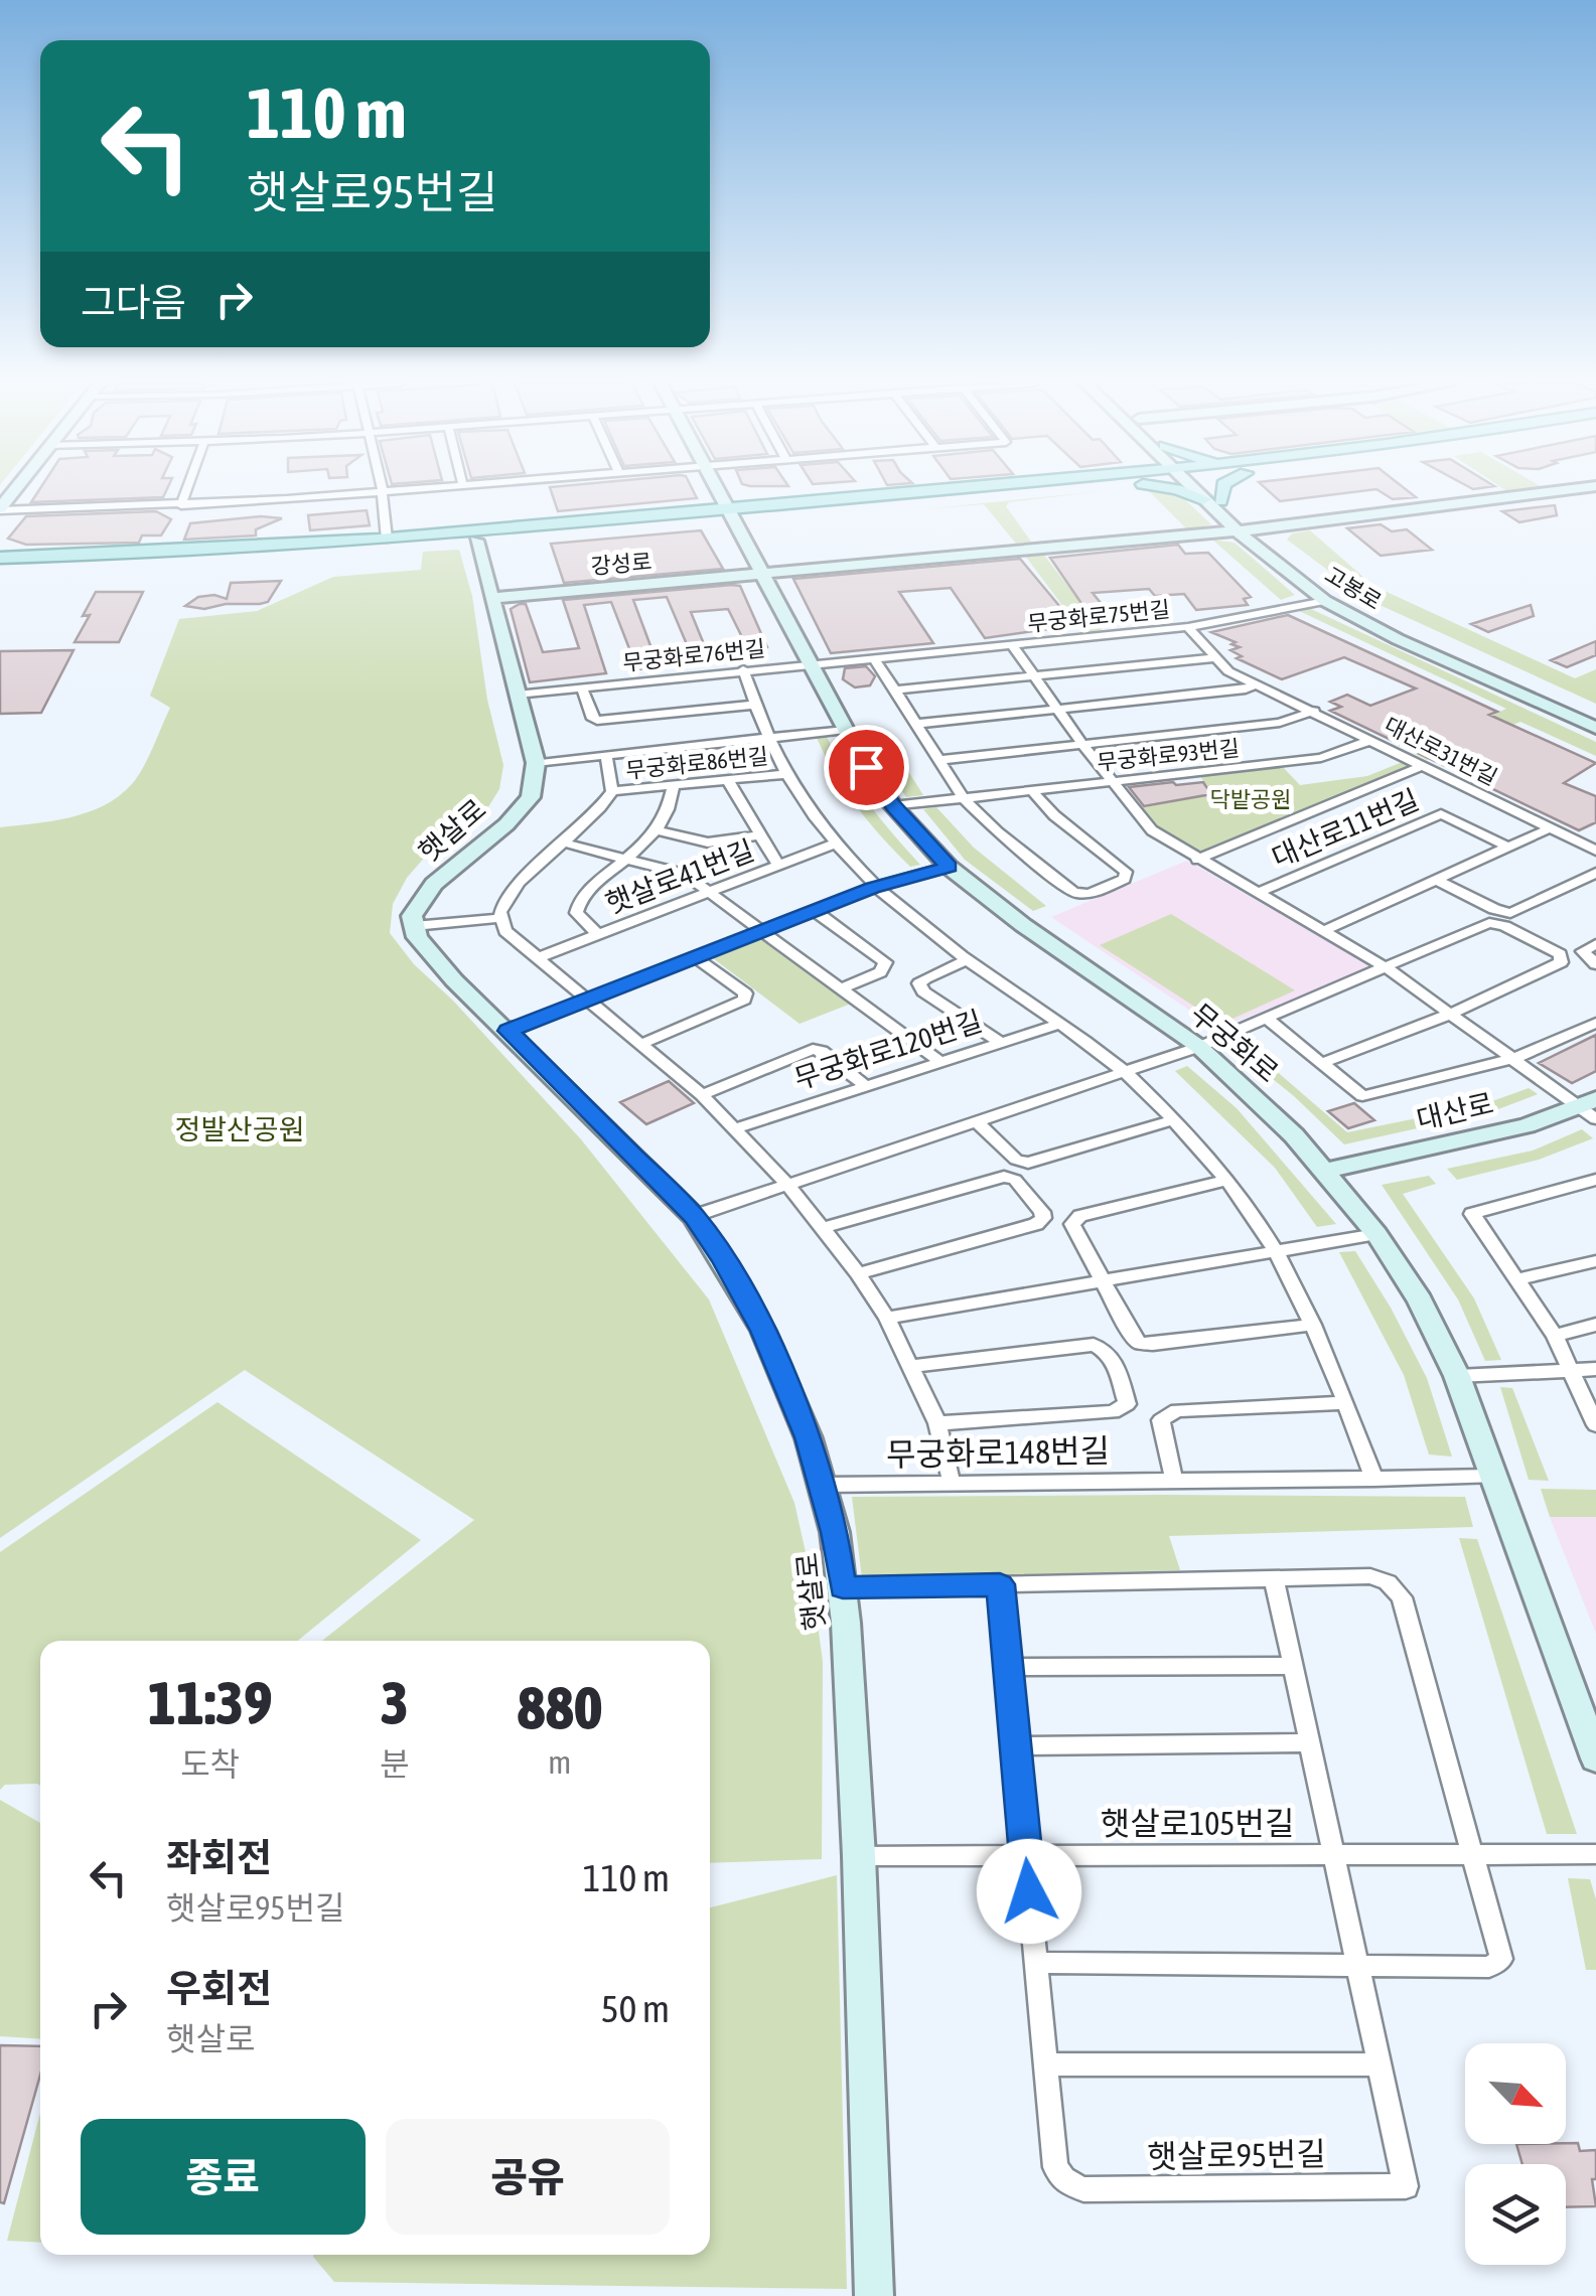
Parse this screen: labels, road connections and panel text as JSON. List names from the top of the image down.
{
  "streets": {
    "main road": [
      "강성로",
      "고봉로",
      "햇살로",
      "무궁화로",
      "대산로"
    ],
    "street": [
      "무궁화로75번길",
      "무궁화로76번길",
      "대산로31번길",
      "무궁화로93번길",
      "무궁화로86번길",
      "대산로11번길",
      "햇살로41번길",
      "무궁화로120번길",
      "무궁화로148번길",
      "햇살로105번길",
      "햇살로95번길"
    ]
  },
  "crossings": [
    ["강성로", "고봉로"],
    ["강성로", "무궁화로"],
    ["고봉로", "무궁화로75번길"],
    ["무궁화로75번길", "무궁화로76번길"],
    ["무궁화로75번길", "대산로31번길"],
    ["무궁화로75번길", "대산로11번길"],
    ["무궁화로75번길", "무궁화로"],
    ["무궁화로76번길", "무궁화로86번길"],
    ["무궁화로76번길", "무궁화로"],
    ["대산로31번길", "무궁화로93번길"],
    ["대산로31번길", "대산로11번길"],
    ["무궁화로93번길", "대산로11번길"],
    ["무궁화로93번길", "무궁화로"],
    ["무궁화로86번길", "햇살로"],
    ["무궁화로86번길", "햇살로41번길"],
    ["무궁화로86번길", "무궁화로"],
    ["무궁화로86번길", "무궁화로120번길"],
    ["대산로11번길", "대산로"],
    ["햇살로", "무궁화로148번길"],
    ["햇살로", "햇살로105번길"],
    ["무궁화로", "대산로"],
    ["무궁화로", "무궁화로148번길"],
    ["무궁화로120번길", "무궁화로148번길"],
    ["햇살로105번길", "햇살로95번길"]
  ],
  "parks": ["닥밭공원", "정발산공원"],
  "north": "bottom right",
  "page": {
    "turn": ["110 m", "햇살로95번길"],
    "then": "그다음",
    "eta": [
      "11:39",
      "도착",
      "3",
      "분",
      "880",
      "m"
    ],
    "list": [
      {
        "name": "좌회전",
        "note": "햇살로95번길",
        "value": "110 m"
      },
      {
        "name": "우회전",
        "note": "햇살로",
        "value": "50 m"
      }
    ],
    "buttons": ["종료", "공유"]
  }
}
